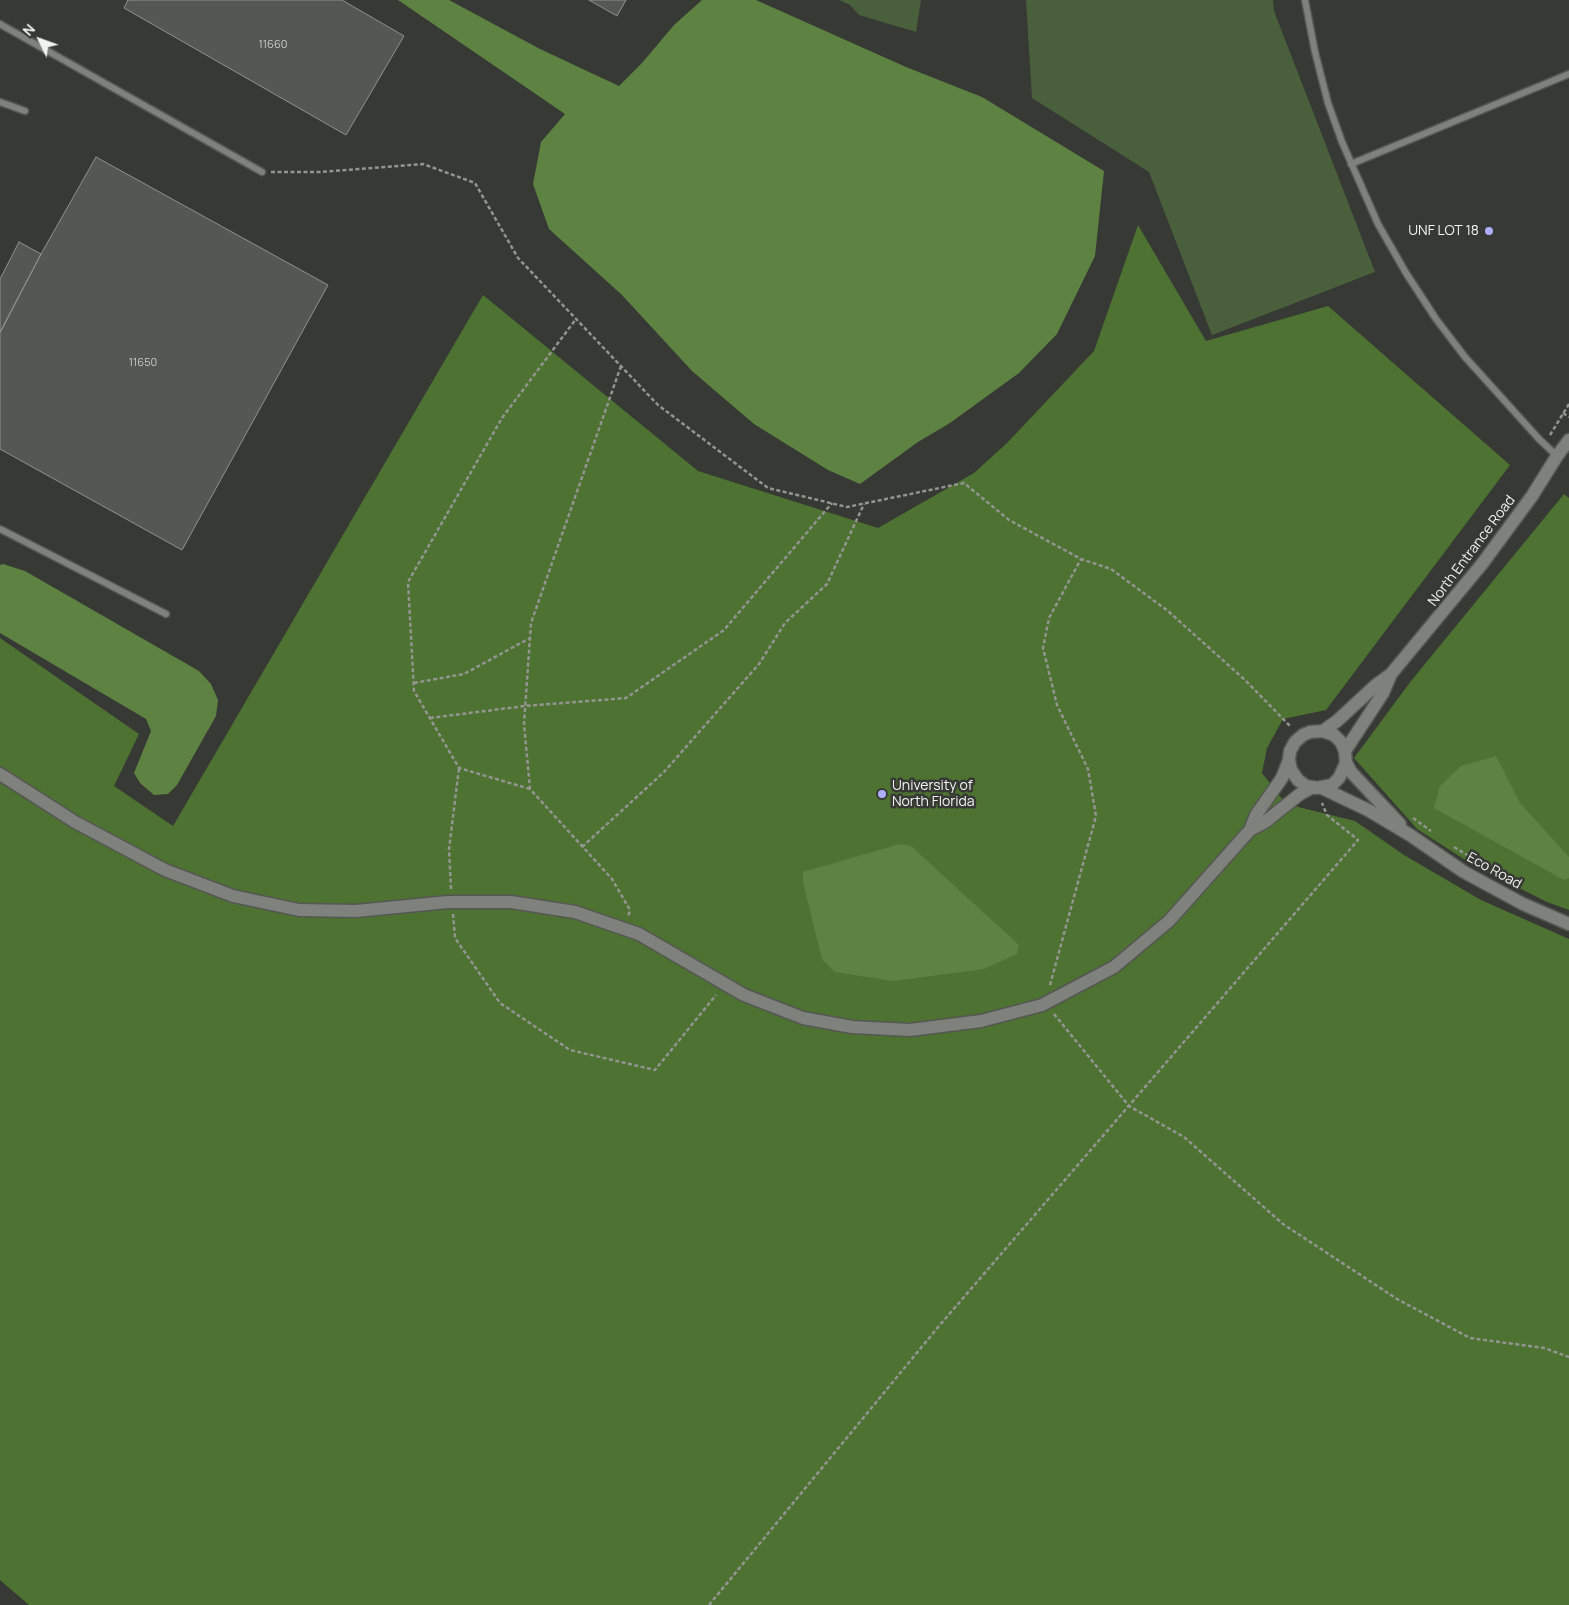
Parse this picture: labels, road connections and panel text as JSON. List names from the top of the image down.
{
  "streets": {
    "street": ["North Entrance Road", "Eco Road"]
  },
  "places": ["UNF LOT 18", "University of North Florida"],
  "house_numbers": ["11660", "11650"],
  "north": "top left"
}
